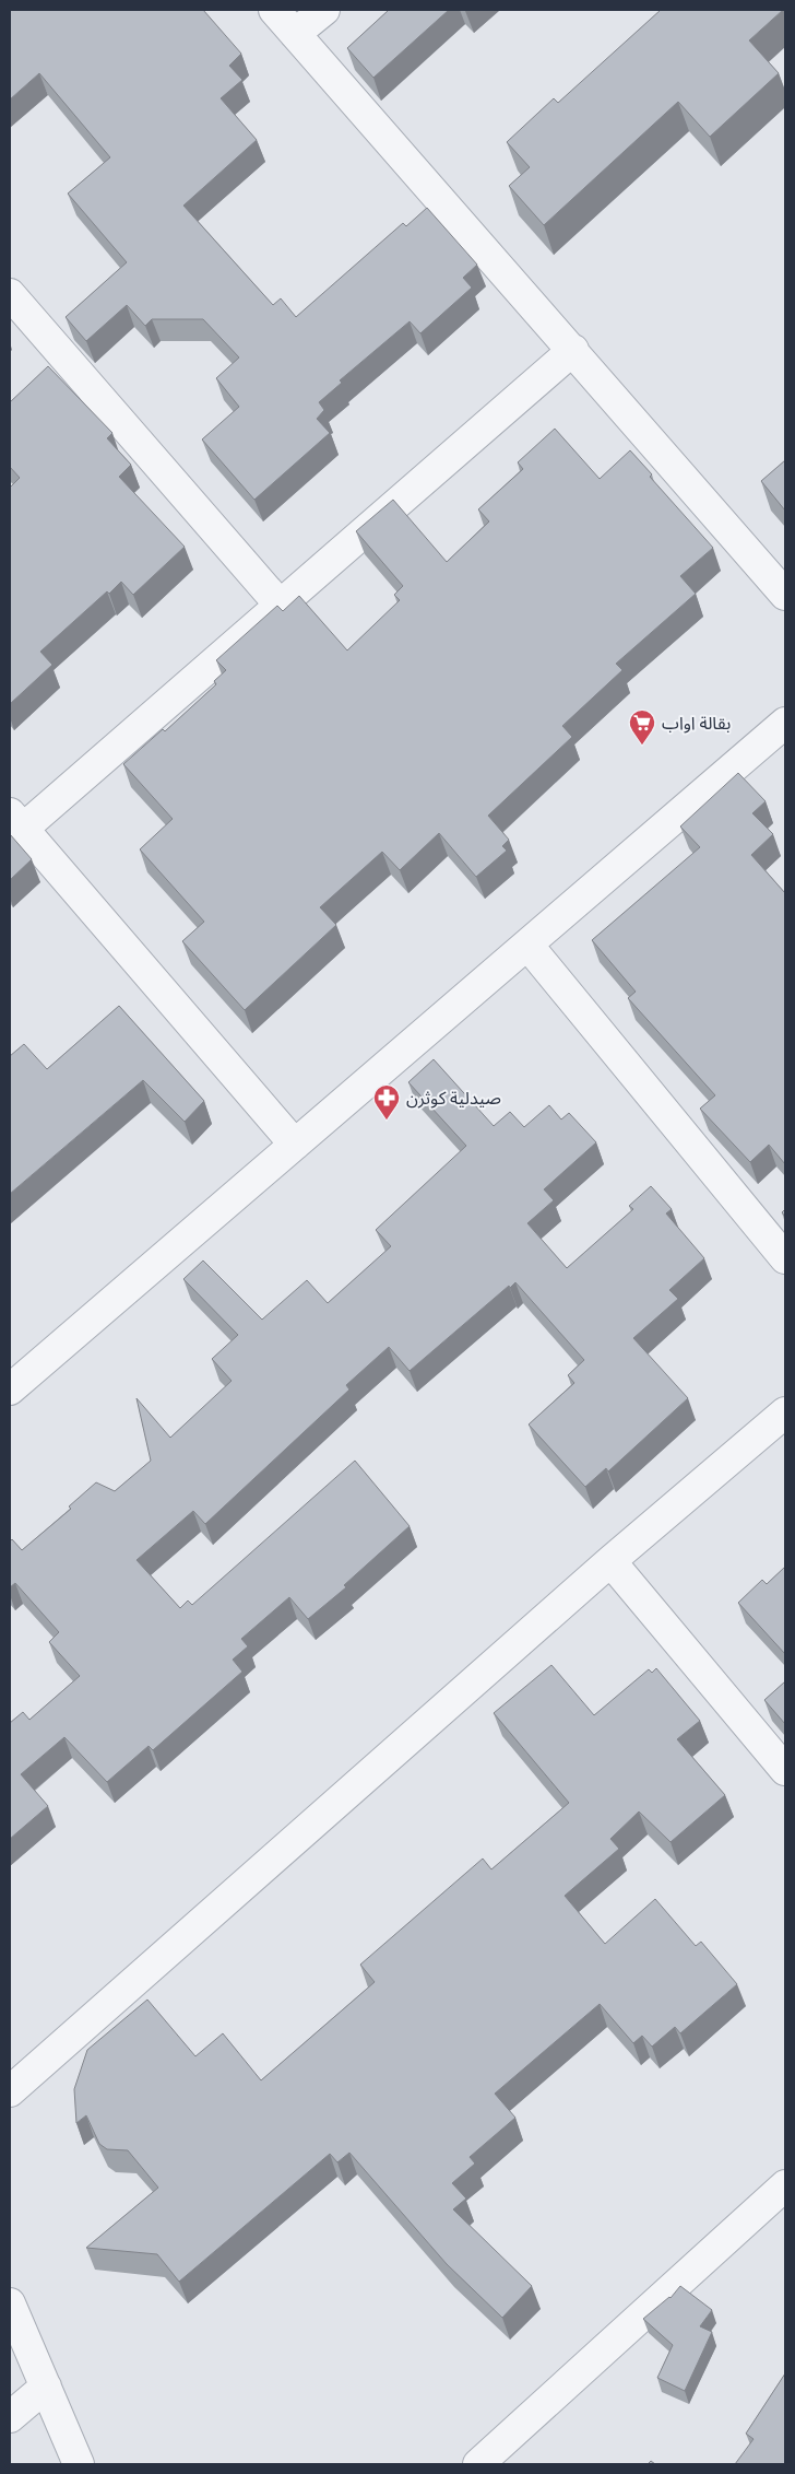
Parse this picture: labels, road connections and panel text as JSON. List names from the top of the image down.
{
  "places": {
    "supermarket": ["بقالة اواب"],
    "pharmacy": ["صيدلية كوثرن"]
  }
}
